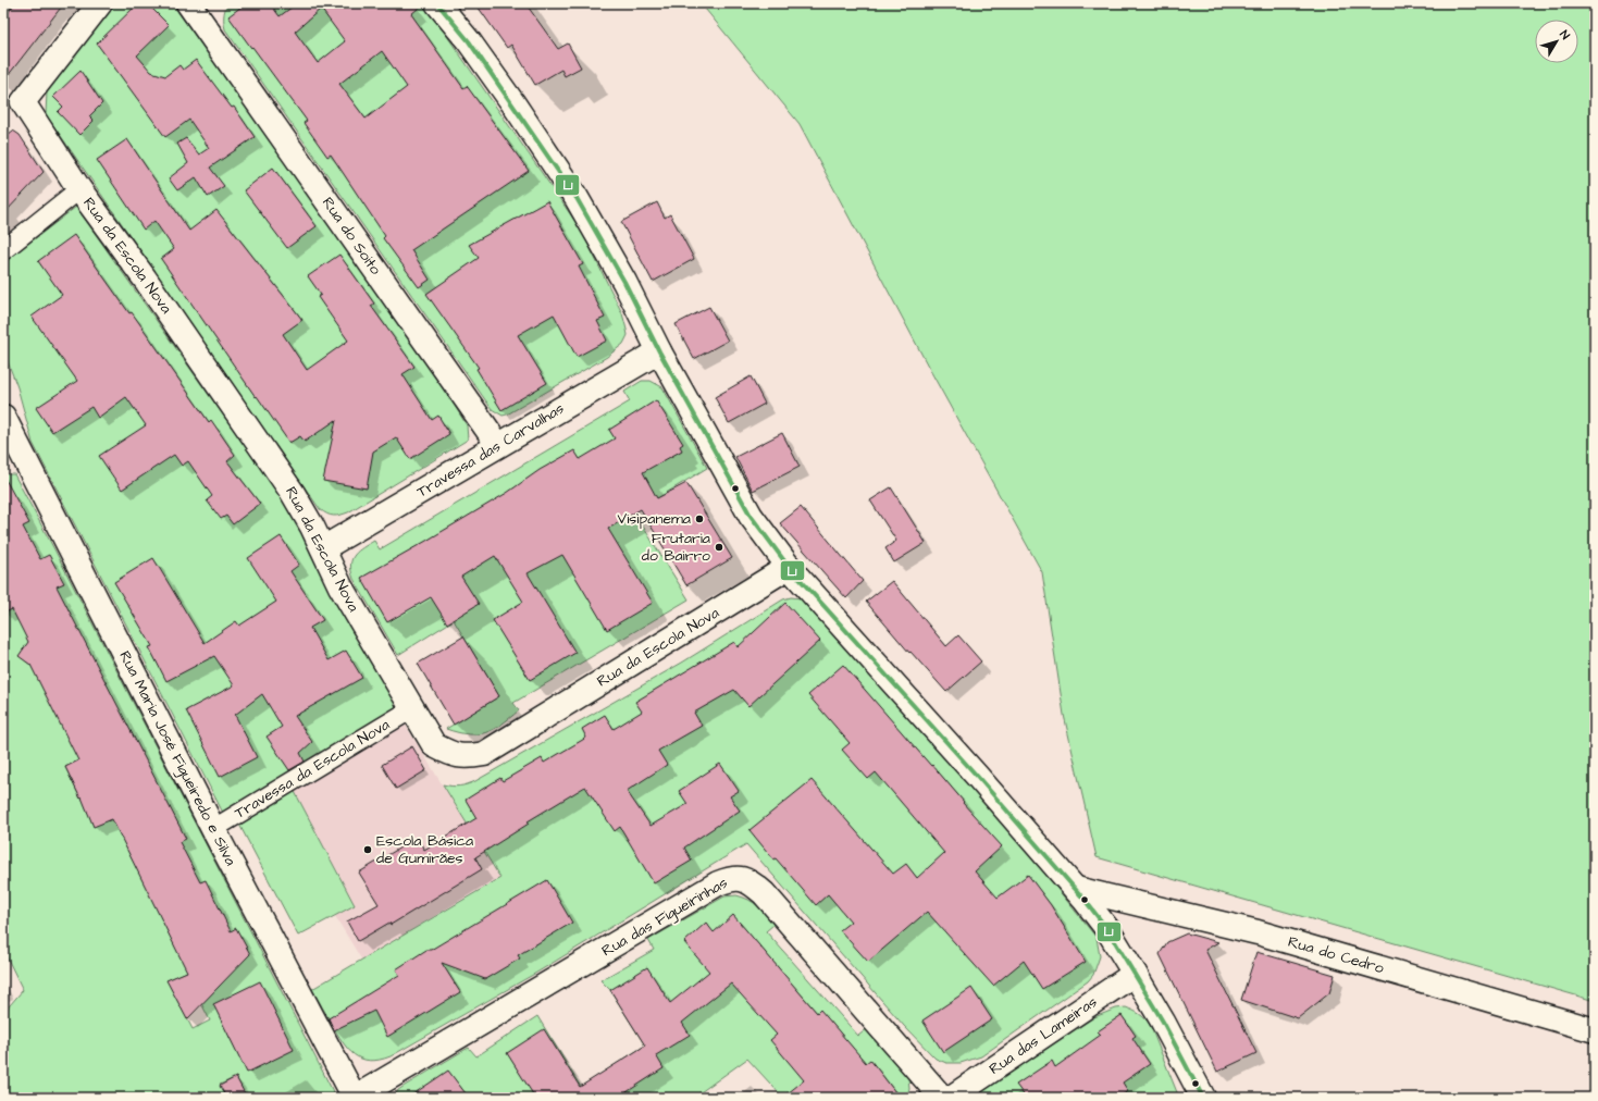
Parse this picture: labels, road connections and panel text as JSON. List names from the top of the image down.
{
  "streets": {
    "street": [
      "Rua do Soito",
      "Rua da Escola Nova",
      "Travessa das Carvalhas",
      "Rua Maria José Figueiredo e Silva",
      "Travessa da Escola Nova",
      "Rua das Figueirinhas",
      "Rua do Cedro",
      "Rua das Lameiras"
    ]
  },
  "crossings": [
    ["Rua do Soito", "Travessa das Carvalhas"],
    ["Rua da Escola Nova", "Travessa das Carvalhas"],
    ["Rua da Escola Nova", "Travessa da Escola Nova"],
    ["Rua Maria José Figueiredo e Silva", "Travessa da Escola Nova"],
    ["Rua Maria José Figueiredo e Silva", "Rua das Figueirinhas"]
  ],
  "places": ["Visipanema", "Frutaria do Bairro", "Escola Básica de Gumirães"],
  "lines": ["transit line L1"],
  "north": "top right"
}
